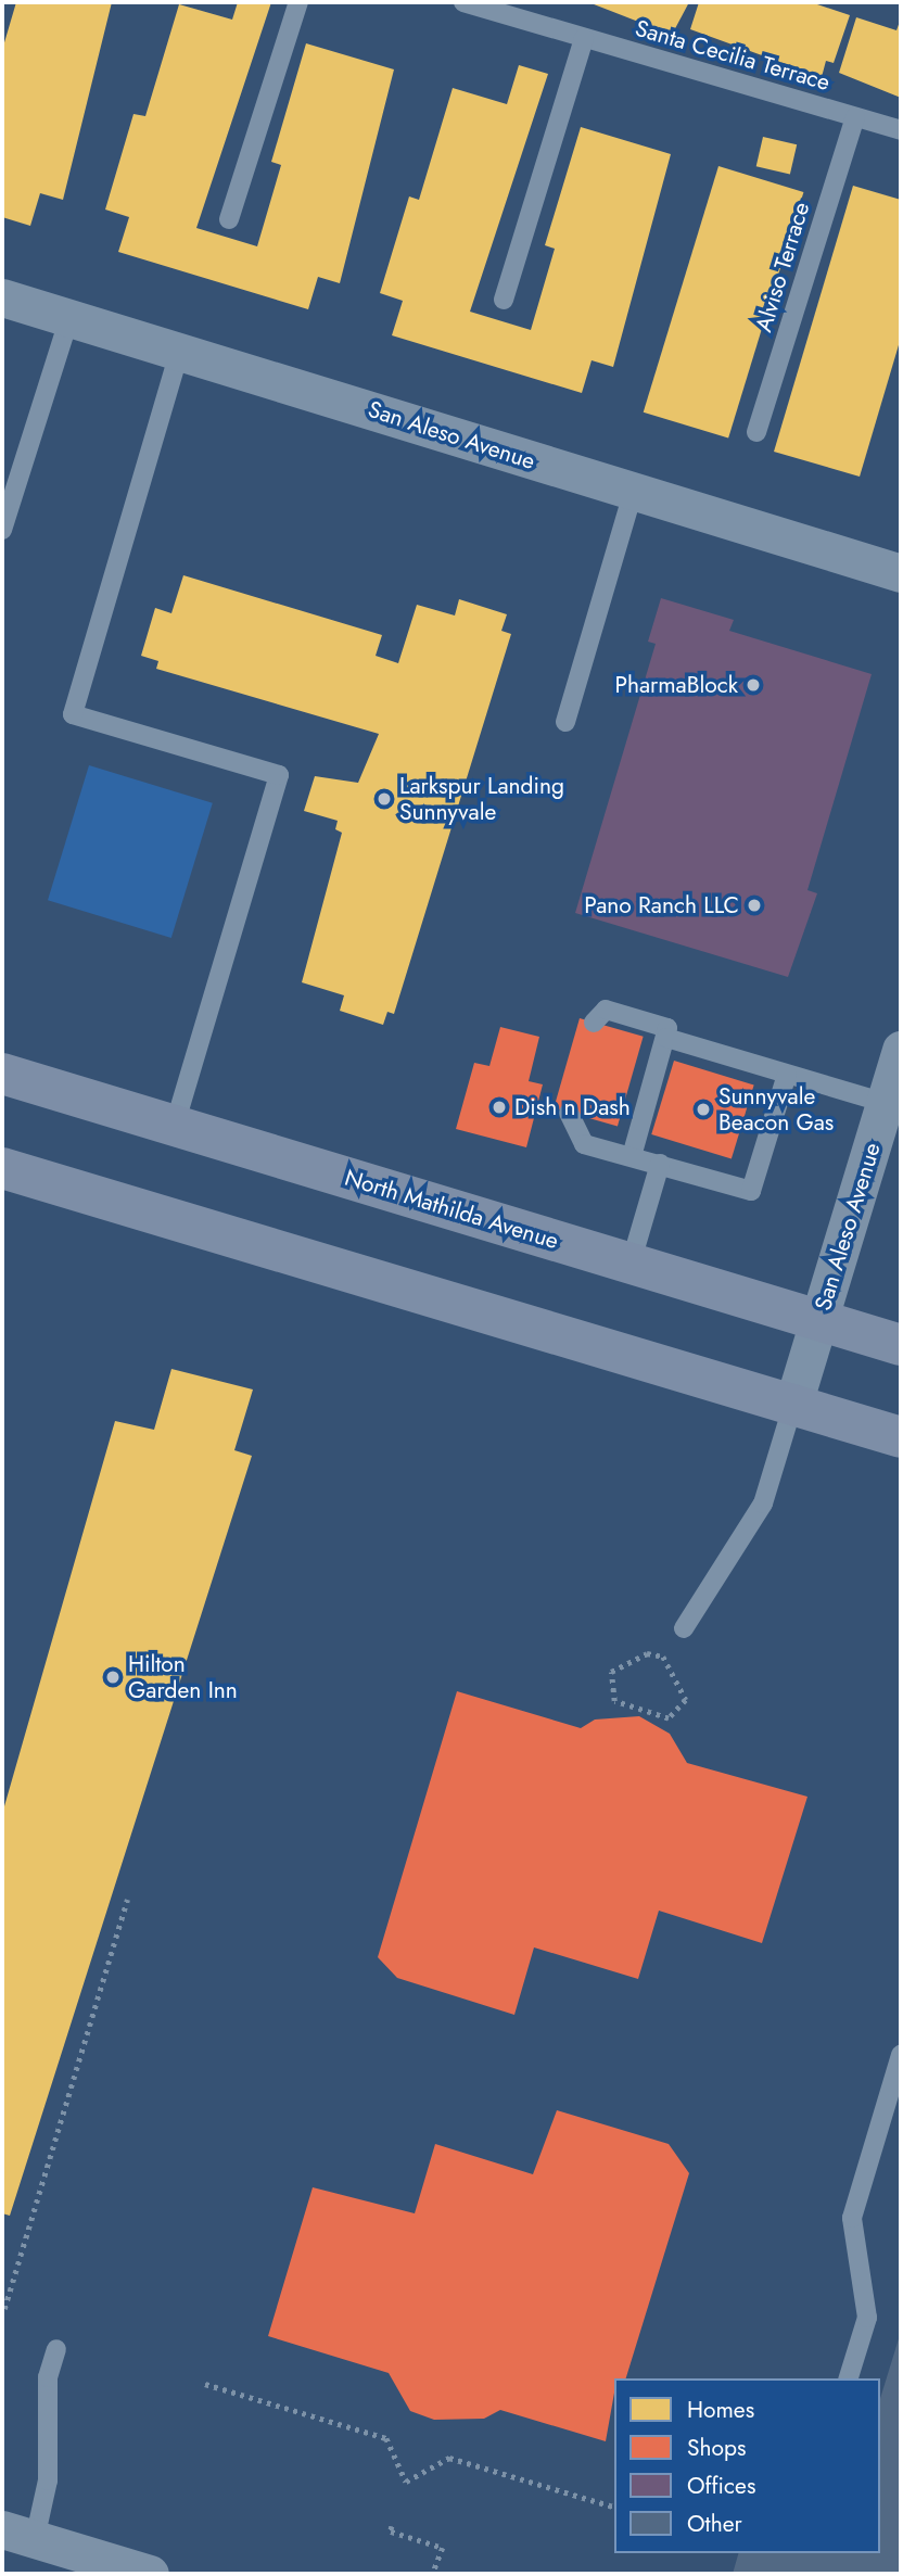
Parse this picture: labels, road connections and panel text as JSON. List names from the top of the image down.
{
  "streets": {
    "main road": ["North Mathilda Avenue"],
    "street": ["San Aleso Avenue"],
    "lane": ["Santa Cecilia Terrace", "Alviso Terrace"]
  },
  "crossings": [
    ["Santa Cecilia Terrace", "Alviso Terrace"],
    ["San Aleso Avenue", "North Mathilda Avenue"]
  ],
  "places": [
    "PharmaBlock",
    "Larkspur Landing Sunnyvale",
    "Pano Ranch LLC",
    "Dish n Dash",
    "Sunnyvale Beacon Gas",
    "Hilton Garden Inn"
  ],
  "legend": [
    "Homes",
    "Shops",
    "Offices",
    "Other"
  ]
}
